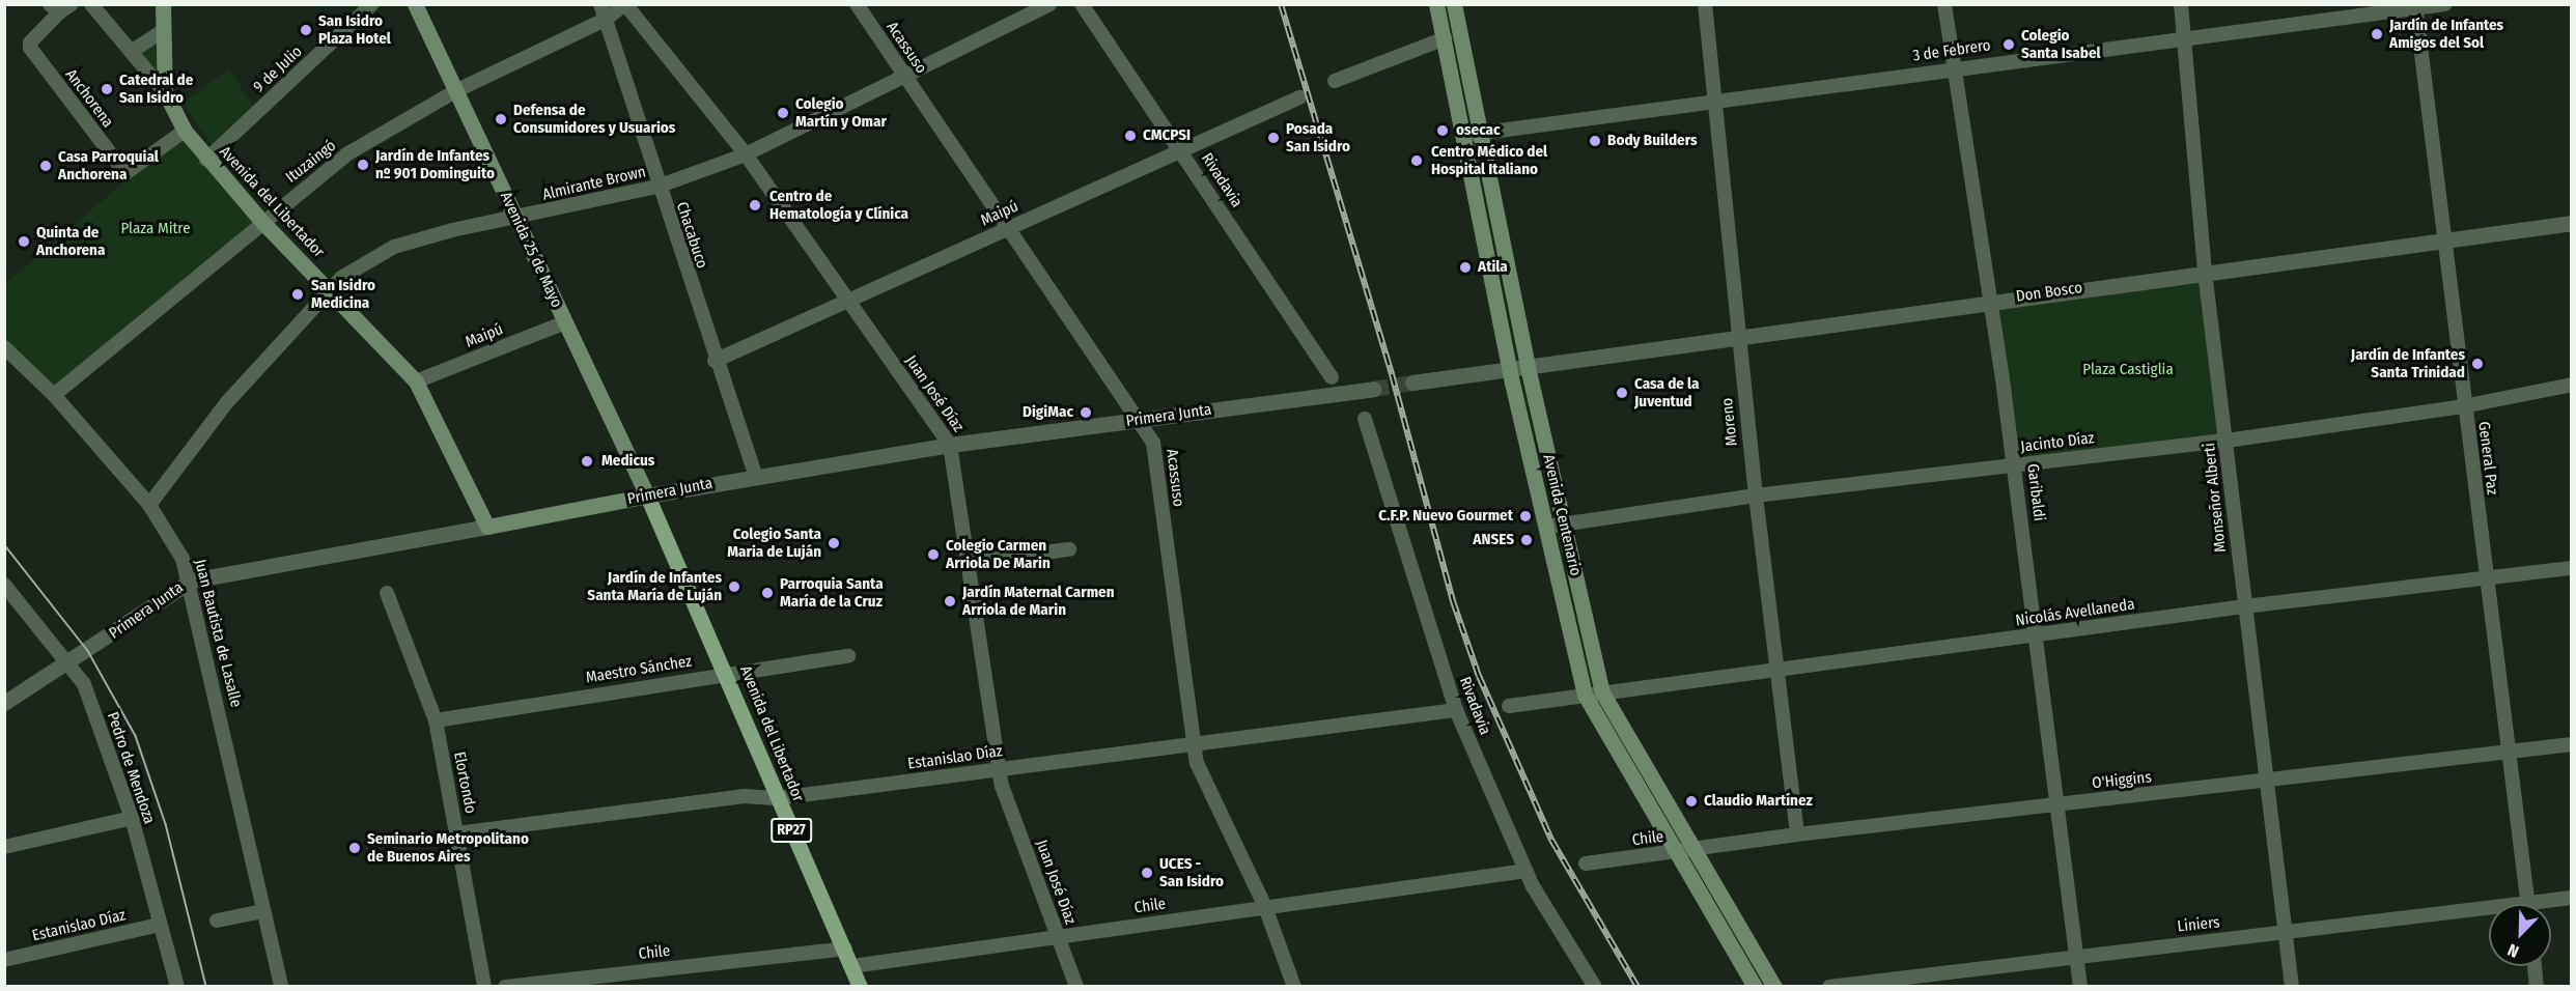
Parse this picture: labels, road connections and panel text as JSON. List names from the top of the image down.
{
  "streets": {
    "main road": [
      "Avenida del Libertador",
      "Avenida 25 de Mayo",
      "Primera Junta",
      "Avenida Centenario",
      "RP27"
    ],
    "street": [
      "Acassuso",
      "3 de Febrero",
      "9 de Julio",
      "Anchorena",
      "Ituzaingó",
      "Rivadavia",
      "Almirante Brown",
      "Maipú",
      "Chacabuco",
      "Don Bosco",
      "Juan José Díaz",
      "Moreno",
      "Jacinto Díaz",
      "General Paz",
      "Garibaldi",
      "Monseñor Alberti",
      "Nicolás Avellaneda",
      "Juan Bautista de Lasalle",
      "Maestro Sánchez",
      "Estanislao Díaz",
      "Pedro de Mendoza",
      "O'Higgins",
      "Elortondo",
      "Chile",
      "Liniers"
    ]
  },
  "crossings": [
    ["Acassuso", "Almirante Brown"],
    ["Acassuso", "Maipú"],
    ["Acassuso", "Primera Junta"],
    ["Acassuso", "Estanislao Díaz"],
    ["Acassuso", "Chile"],
    ["3 de Febrero", "Moreno"],
    ["3 de Febrero", "General Paz"],
    ["3 de Febrero", "Garibaldi"],
    ["3 de Febrero", "Monseñor Alberti"],
    ["3 de Febrero", "Avenida Centenario"],
    ["9 de Julio", "Avenida del Libertador"],
    ["Anchorena", "Avenida del Libertador"],
    ["Ituzaingó", "Avenida del Libertador"],
    ["Ituzaingó", "Chacabuco"],
    ["Ituzaingó", "Avenida 25 de Mayo"],
    ["Ituzaingó", "Juan José Díaz"],
    ["Ituzaingó", "Juan Bautista de Lasalle"],
    ["Rivadavia", "Maipú"],
    ["Rivadavia", "Estanislao Díaz"],
    ["Rivadavia", "Chile"],
    ["Almirante Brown", "Avenida del Libertador"],
    ["Almirante Brown", "Chacabuco"],
    ["Almirante Brown", "Avenida 25 de Mayo"],
    ["Almirante Brown", "Juan José Díaz"],
    ["Almirante Brown", "Juan Bautista de Lasalle"],
    ["Avenida del Libertador", "Maipú"],
    ["Avenida del Libertador", "Avenida 25 de Mayo"],
    ["Avenida del Libertador", "Primera Junta"],
    ["Avenida del Libertador", "Maestro Sánchez"],
    ["Avenida del Libertador", "Estanislao Díaz"],
    ["Avenida del Libertador", "Chile"],
    ["Maipú", "Chacabuco"],
    ["Maipú", "Avenida 25 de Mayo"],
    ["Maipú", "Juan José Díaz"],
    ["Chacabuco", "Primera Junta"],
    ["Avenida 25 de Mayo", "Primera Junta"],
    ["Don Bosco", "Moreno"],
    ["Don Bosco", "General Paz"],
    ["Don Bosco", "Garibaldi"],
    ["Don Bosco", "Monseñor Alberti"],
    ["Don Bosco", "Avenida Centenario"],
    ["Juan José Díaz", "Primera Junta"],
    ["Juan José Díaz", "Estanislao Díaz"],
    ["Juan José Díaz", "Chile"],
    ["Primera Junta", "Juan Bautista de Lasalle"],
    ["Primera Junta", "Pedro de Mendoza"],
    ["Moreno", "Jacinto Díaz"],
    ["Moreno", "Nicolás Avellaneda"],
    ["Moreno", "O'Higgins"],
    ["Jacinto Díaz", "General Paz"],
    ["Jacinto Díaz", "Garibaldi"],
    ["Jacinto Díaz", "Monseñor Alberti"],
    ["Jacinto Díaz", "Avenida Centenario"],
    ["General Paz", "Nicolás Avellaneda"],
    ["General Paz", "O'Higgins"],
    ["Garibaldi", "Nicolás Avellaneda"],
    ["Garibaldi", "O'Higgins"],
    ["Garibaldi", "Liniers"],
    ["Monseñor Alberti", "Nicolás Avellaneda"],
    ["Monseñor Alberti", "O'Higgins"],
    ["Monseñor Alberti", "Liniers"],
    ["Avenida Centenario", "Nicolás Avellaneda"],
    ["Avenida Centenario", "O'Higgins"],
    ["Avenida Centenario", "Chile"],
    ["Maestro Sánchez", "Elortondo"],
    ["Estanislao Díaz", "Pedro de Mendoza"],
    ["Estanislao Díaz", "Elortondo"],
    ["O'Higgins", "Chile"]
  ],
  "parks": ["Plaza Mitre", "Plaza Castiglia"],
  "places": [
    "San Isidro Plaza Hotel",
    "Jardín de Infantes Amigos del Sol",
    "Colegio Santa Isabel",
    "Catedral de San Isidro",
    "Colegio Martín y Omar",
    "Defensa de Consumidores y Usuarios",
    "osecac",
    "CMCPSI",
    "Posada San Isidro",
    "Body Builders",
    "Centro Médico del Hospital Italiano",
    "Jardín de Infantes nº 901 Dominguito",
    "Casa Parroquial Anchorena",
    "Centro de Hematología y Clínica",
    "Quinta de Anchorena",
    "Atila",
    "San Isidro Medicina",
    "Jardín de Infantes Santa Trinidad",
    "Casa de la Juventud",
    "DigiMac",
    "Medicus",
    "C.F.P. Nuevo Gourmet",
    "ANSES",
    "Colegio Santa Maria de Luján",
    "Colegio Carmen Arriola De Marin",
    "Jardín de Infantes Santa María de Luján",
    "Parroquia Santa María de la Cruz",
    "Jardín Maternal Carmen Arriola de Marin",
    "Claudio Martínez",
    "Seminario Metropolitano de Buenos Aires",
    "UCES - San Isidro"
  ],
  "north": "bottom left"
}
